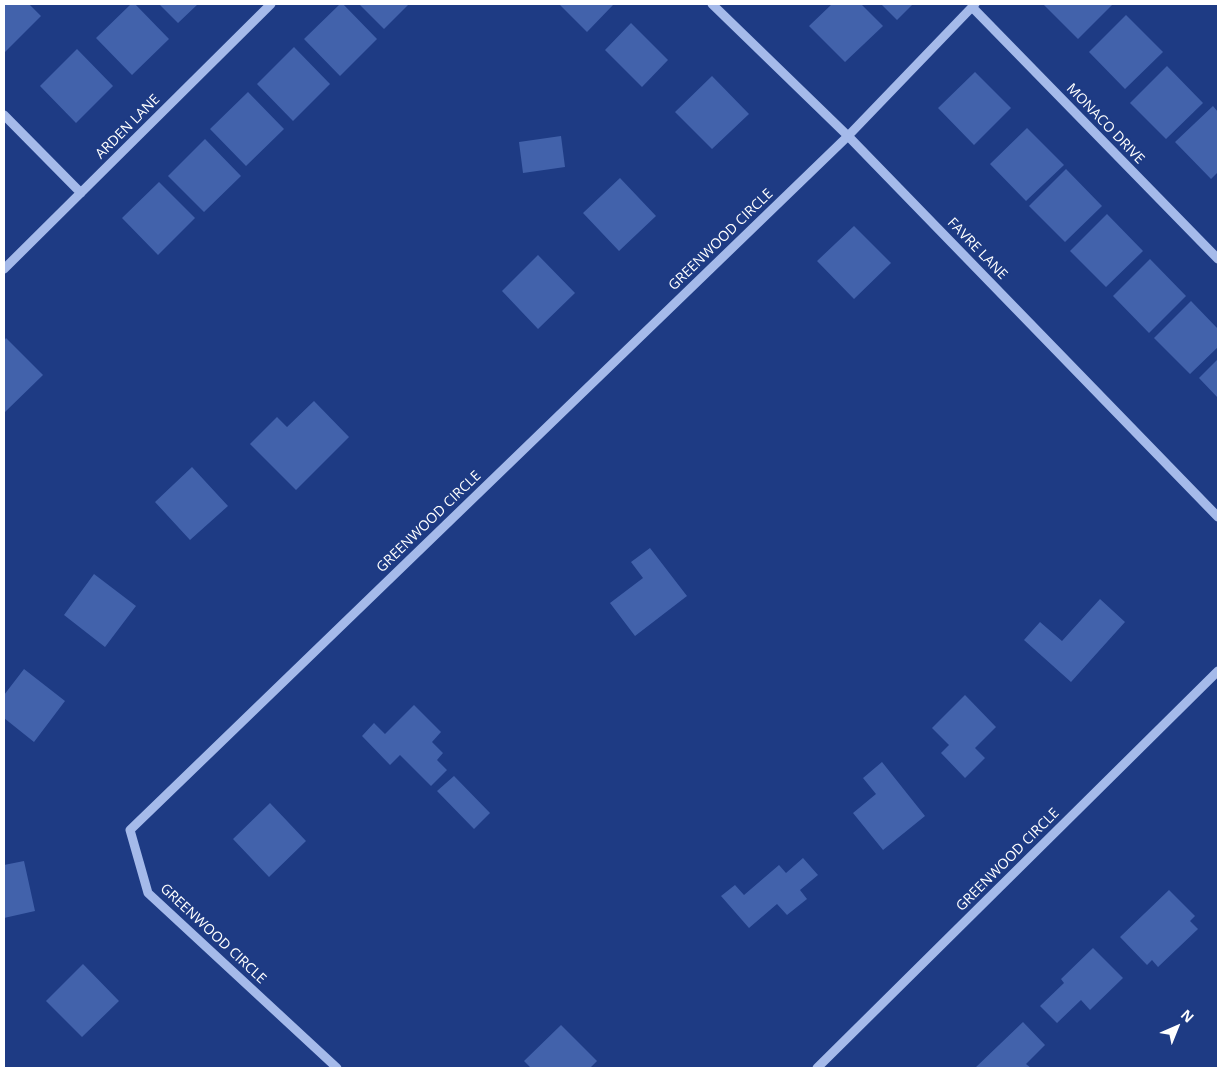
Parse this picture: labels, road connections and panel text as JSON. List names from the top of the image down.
{
  "streets": {
    "street": [
      "MONACO DRIVE",
      "ARDEN LANE",
      "GREENWOOD CIRCLE",
      "FAVRE LANE"
    ]
  },
  "crossings": [
    ["MONACO DRIVE", "GREENWOOD CIRCLE"],
    ["GREENWOOD CIRCLE", "FAVRE LANE"]
  ],
  "north": "top right"
}
